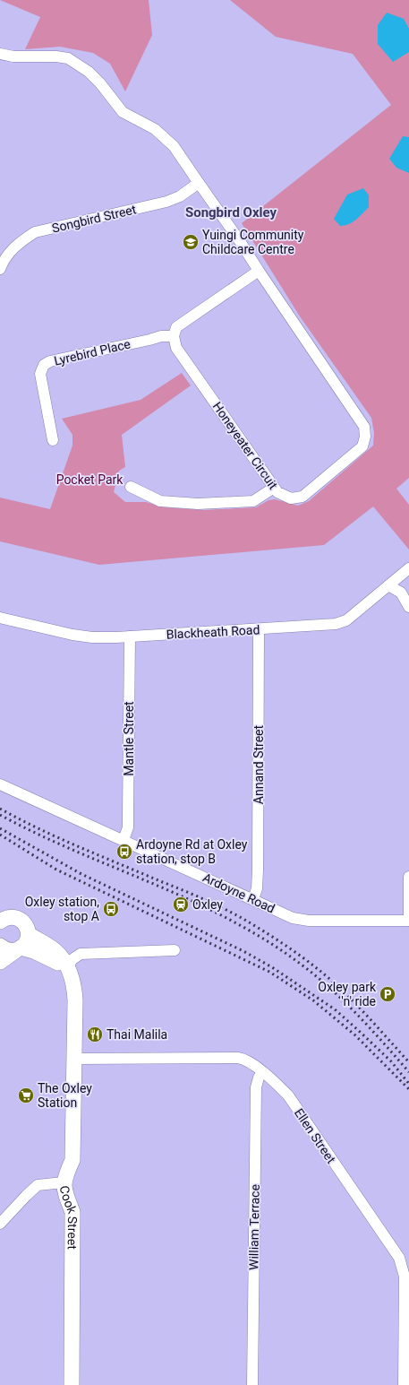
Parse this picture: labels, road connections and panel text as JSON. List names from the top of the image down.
{
  "streets": {
    "street": [
      "Songbird Street",
      "Lyrebird Place",
      "Honeyeater Circuit",
      "Blackheath Road",
      "Mantle Street",
      "Annand Street",
      "Ardoyne Road",
      "Ellen Street",
      "Cook Street",
      "William Terrace"
    ]
  },
  "crossings": [
    ["Songbird Street", "Honeyeater Circuit"],
    ["Lyrebird Place", "Honeyeater Circuit"],
    ["Blackheath Road", "Mantle Street"],
    ["Blackheath Road", "Annand Street"],
    ["Mantle Street", "Ardoyne Road"],
    ["Annand Street", "Ardoyne Road"],
    ["Ellen Street", "Cook Street"],
    ["Ellen Street", "William Terrace"]
  ],
  "districts": ["Songbird Oxley"],
  "parks": ["Pocket Park"],
  "places": {
    "school or university": ["Yuingi Community Childcare Centre"],
    "bus stop": ["Ardoyne Rd at Oxley station, stop B", "Oxley station, stop A"],
    "station": ["Oxley"],
    "parking": ["Oxley park 'n' ride"],
    "restaurant": ["Thai Malila"],
    "supermarket": ["The Oxley Station"]
  }
}
